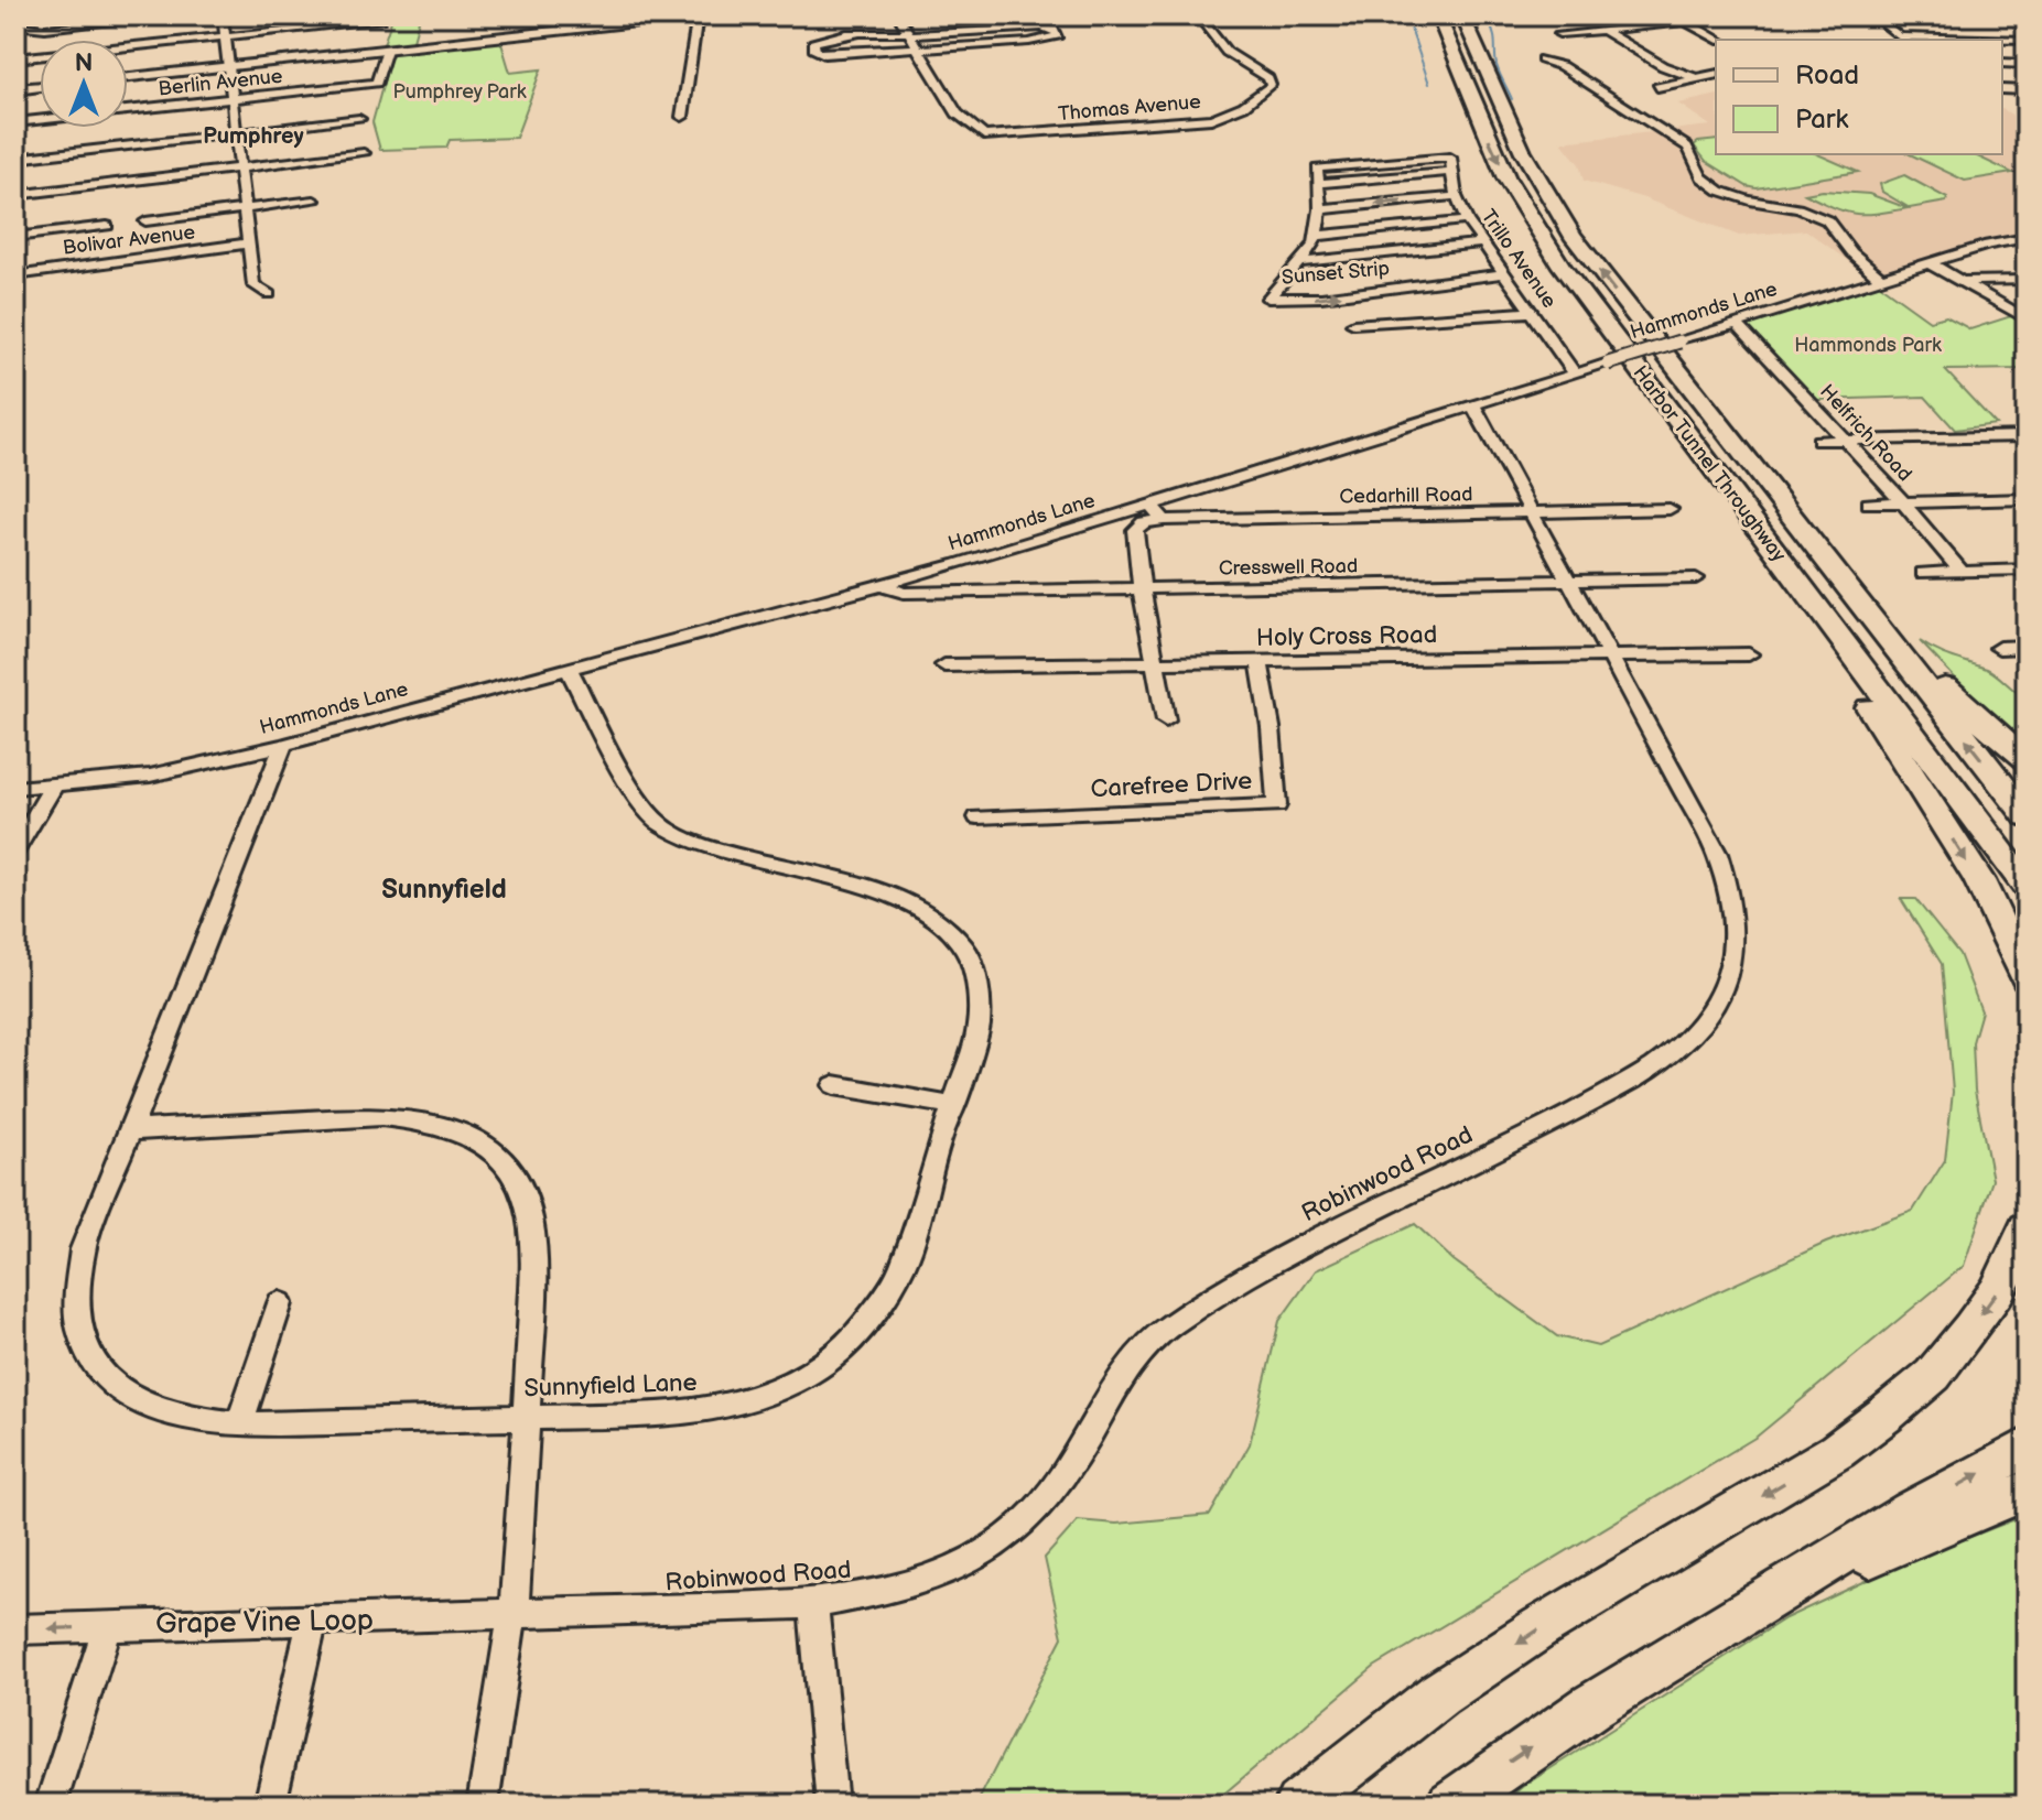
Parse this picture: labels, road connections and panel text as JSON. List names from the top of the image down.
{
  "streets": {
    "highway": ["Harbor Tunnel Throughway"],
    "street": [
      "Berlin Avenue",
      "Thomas Avenue",
      "Bolivar Avenue",
      "Trillo Avenue",
      "Sunset Strip",
      "Hammonds Lane",
      "Helfrich Road",
      "Cedarhill Road",
      "Cresswell Road",
      "Holy Cross Road",
      "Carefree Drive",
      "Robinwood Road",
      "Sunnyfield Lane",
      "Grape Vine Loop"
    ]
  },
  "crossings": [
    ["Trillo Avenue", "Sunset Strip"],
    ["Trillo Avenue", "Hammonds Lane"],
    ["Hammonds Lane", "Helfrich Road"],
    ["Hammonds Lane", "Cresswell Road"],
    ["Hammonds Lane", "Robinwood Road"],
    ["Hammonds Lane", "Sunnyfield Lane"],
    ["Cedarhill Road", "Robinwood Road"],
    ["Cresswell Road", "Robinwood Road"],
    ["Holy Cross Road", "Carefree Drive"],
    ["Holy Cross Road", "Robinwood Road"],
    ["Robinwood Road", "Grape Vine Loop"]
  ],
  "districts": ["Pumphrey", "Sunnyfield"],
  "parks": ["Pumphrey Park", "Hammonds Park"],
  "legend": ["Road", "Park"],
  "north": "top"
}
